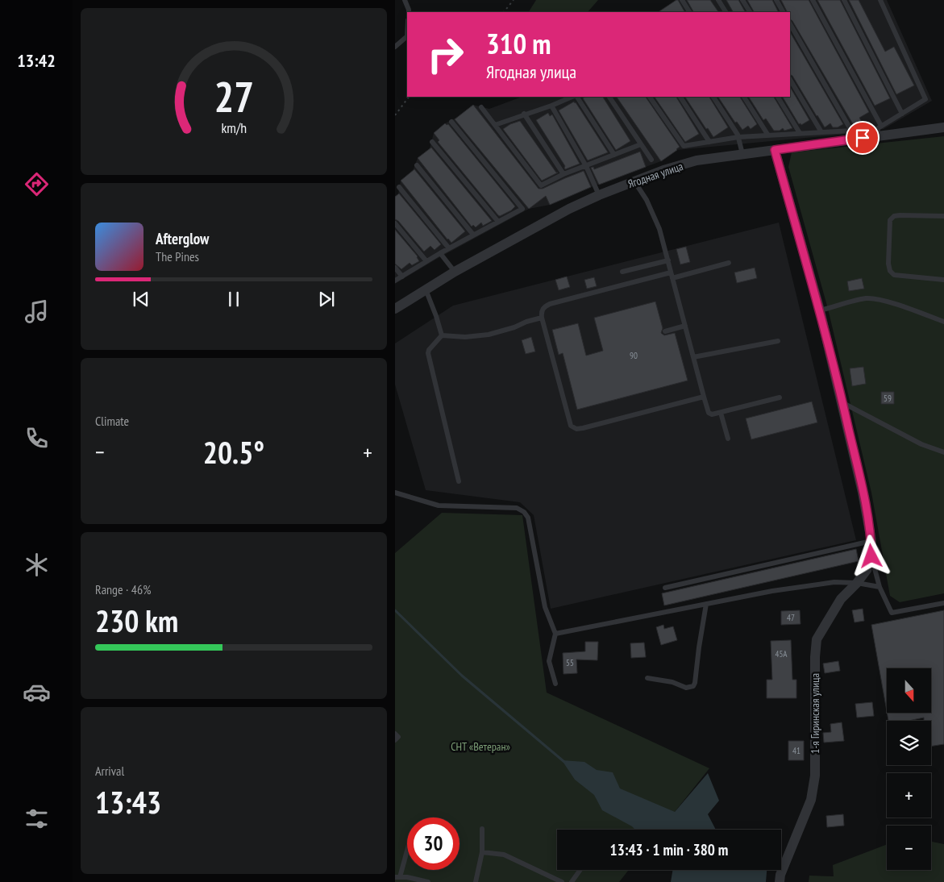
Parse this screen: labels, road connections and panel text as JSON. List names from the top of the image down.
{
  "streets": {
    "street": ["Ягодная улица", "1-я Гиринская улица"]
  },
  "parks": ["СНТ «Ветеран»"],
  "house_numbers": [
    "90",
    "59",
    "47",
    "45А",
    "55",
    "41"
  ],
  "north": "bottom",
  "page": {
    "tabs": "13:42",
    "turn": ["310 m", "Ягодная улица"],
    "song": ["Afterglow", "The Pines"],
    "tile": [
      "Climate",
      ["Range · 46%", "230 km"],
      ["Arrival", "13:43"]
    ],
    "heat": ["−", "20.5°", "+"],
    "map_buttons": ["+", "−"],
    "limit": "30",
    "trip": "13:43 · 1 min · 380 m",
    "gauge": ["27", "km/h"]
  }
}
